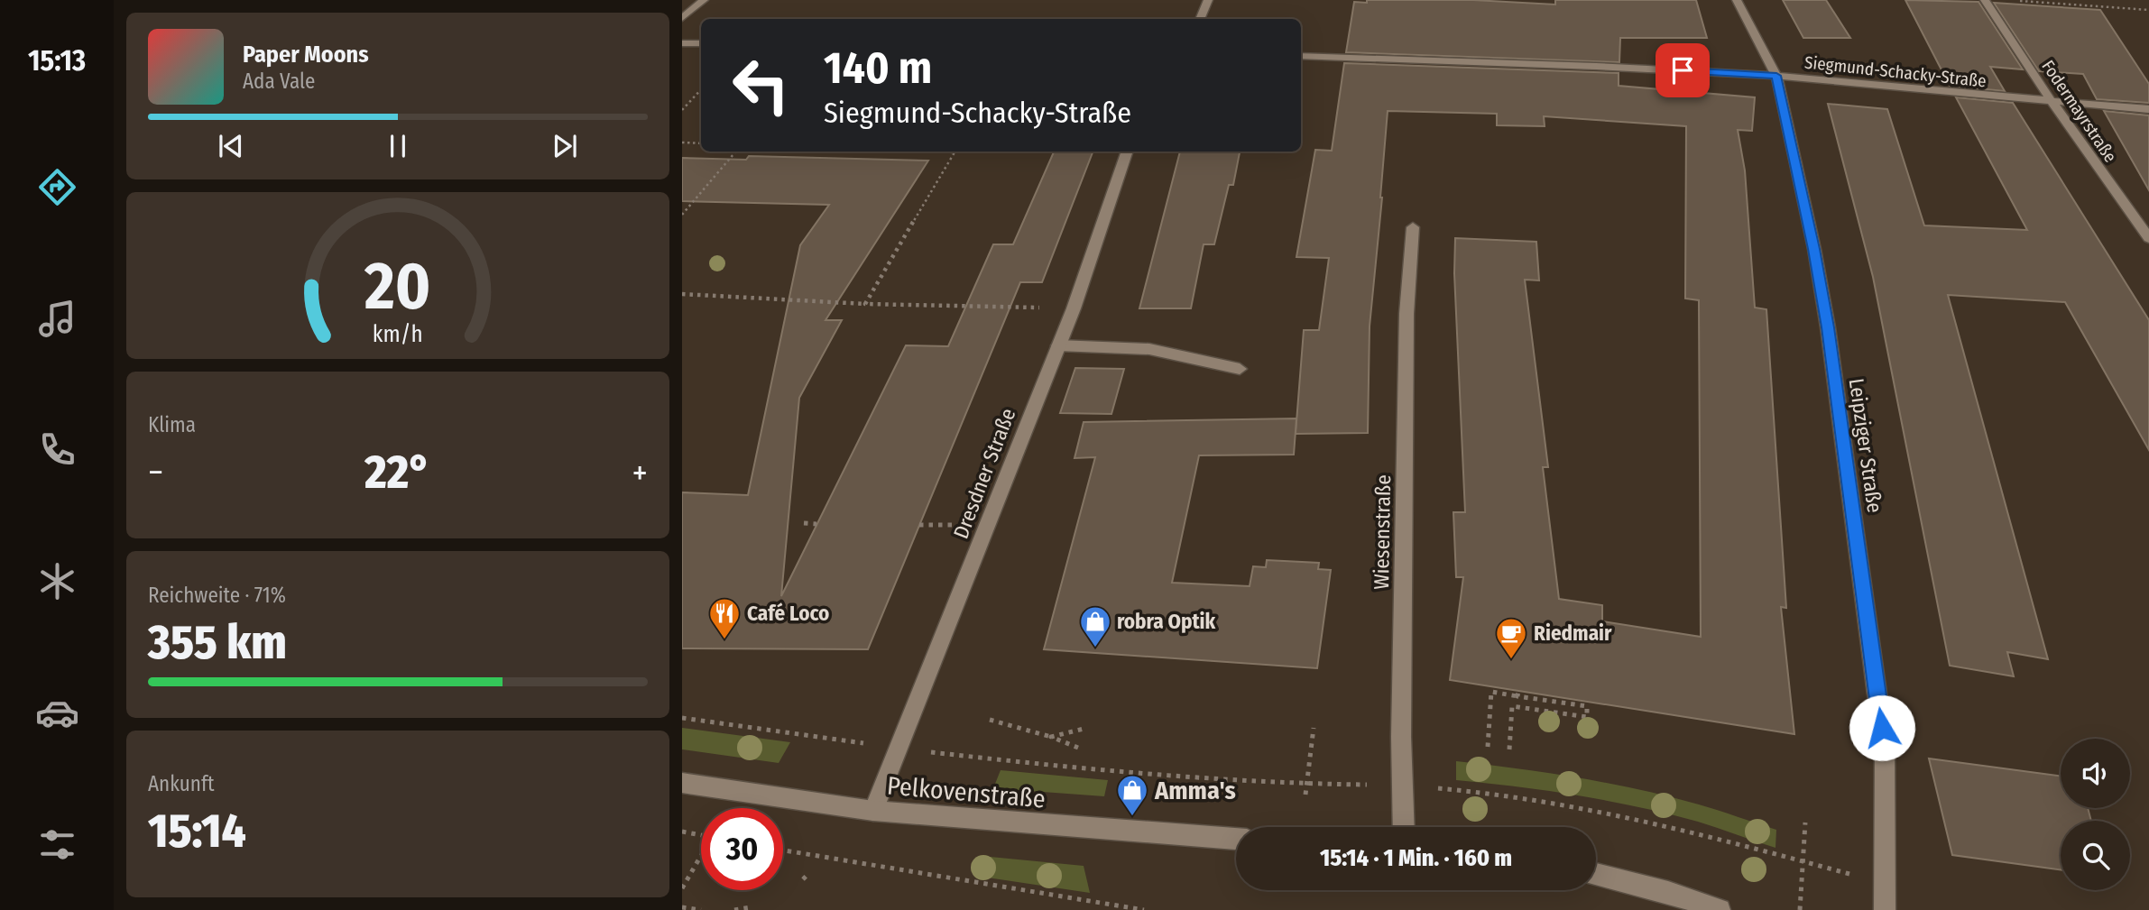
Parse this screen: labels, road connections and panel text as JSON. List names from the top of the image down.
{
  "streets": {
    "street": [
      "Siegmund-Schacky-Straße",
      "Fodermayrstraße",
      "Leipziger Straße",
      "Dresdner Straße",
      "Wiesenstraße",
      "Pelkovenstraße"
    ]
  },
  "crossings": [
    ["Siegmund-Schacky-Straße", "Fodermayrstraße"],
    ["Siegmund-Schacky-Straße", "Leipziger Straße"],
    ["Dresdner Straße", "Pelkovenstraße"]
  ],
  "places": {
    "restaurant": ["Café Loco"],
    "shop": ["robra Optik", "Amma's"],
    "cafe": ["Riedmair"]
  },
  "page": {
    "tabs": "15:13",
    "turn": ["140 m", "Siegmund-Schacky-Straße"],
    "song": ["Paper Moons", "Ada Vale"],
    "tile": [
      "Klima",
      ["Reichweite · 71%", "355 km"],
      ["Ankunft", "15:14"]
    ],
    "heat": ["−", "22°", "+"],
    "limit": "30",
    "trip": "15:14 · 1 Min. · 160 m",
    "gauge": ["20", "km/h"]
  }
}
